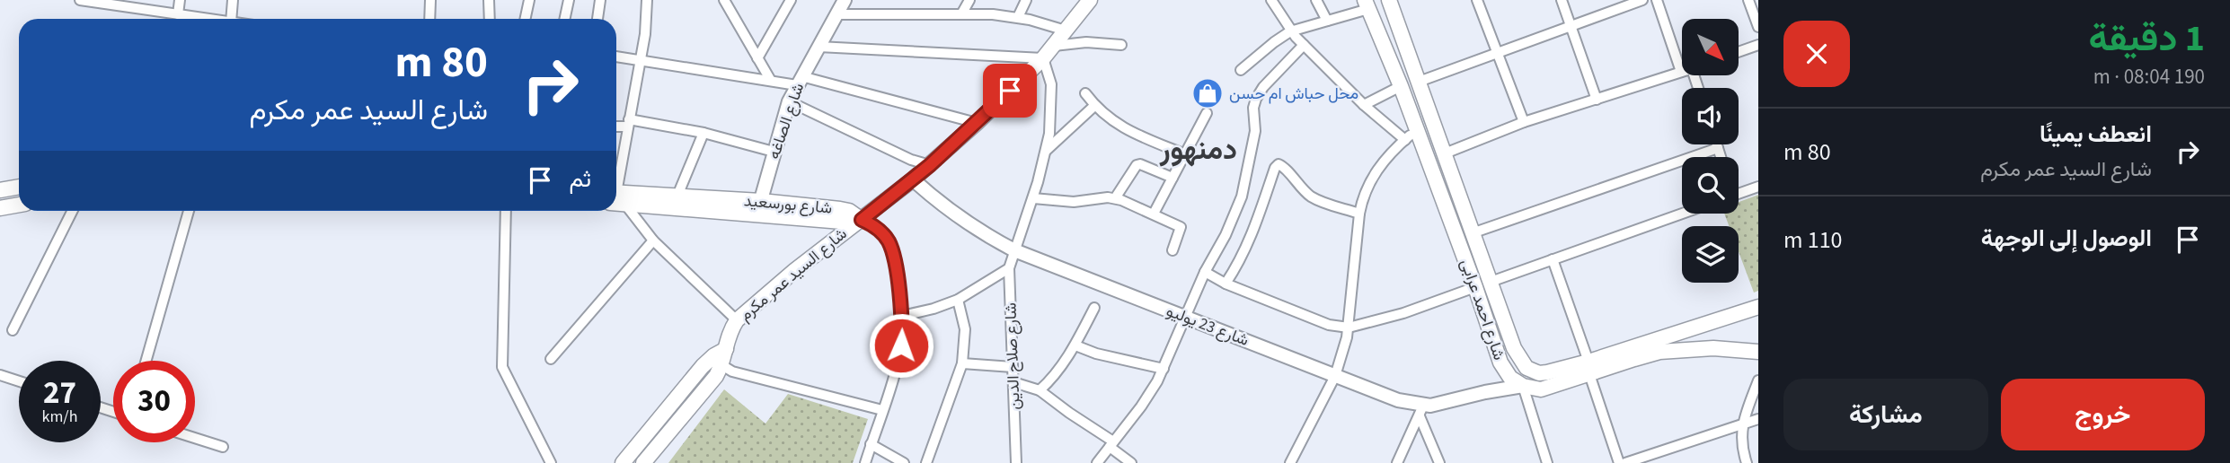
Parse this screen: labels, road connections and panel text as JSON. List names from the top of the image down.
{
  "streets": {
    "main road": ["شارع بورسعيد", "شارع السيد عمر مكرم", "شارع احمد عرابى"],
    "street": ["شارع الصاغه", "شارع 23 يوليو", "شارع صلاح الدين"]
  },
  "crossings": [
    ["شارع الصاغه", "شارع بورسعيد"],
    ["شارع بورسعيد", "شارع السيد عمر مكرم"],
    ["شارع السيد عمر مكرم", "شارع 23 يوليو"],
    ["شارع السيد عمر مكرم", "شارع صلاح الدين"],
    ["شارع احمد عرابى", "شارع 23 يوليو"],
    ["شارع 23 يوليو", "شارع صلاح الدين"]
  ],
  "districts": ["دمنهور"],
  "places": {
    "shop": ["محل حباش ام حسن"]
  },
  "north": "bottom right",
  "page": {
    "heading": ["1 دقيقة", "190 m · 08:04"],
    "turn": ["80 m", "شارع السيد عمر مكرم"],
    "list": [
      {
        "name": "انعطف يمينًا",
        "note": "شارع السيد عمر مكرم",
        "value": "80 m"
      },
      {
        "name": "الوصول إلى الوجهة",
        "value": "110 m"
      }
    ],
    "then": "ثم",
    "speed": "27 km/h",
    "limit": "30",
    "buttons": ["خروج", "مشاركة"]
  }
}
